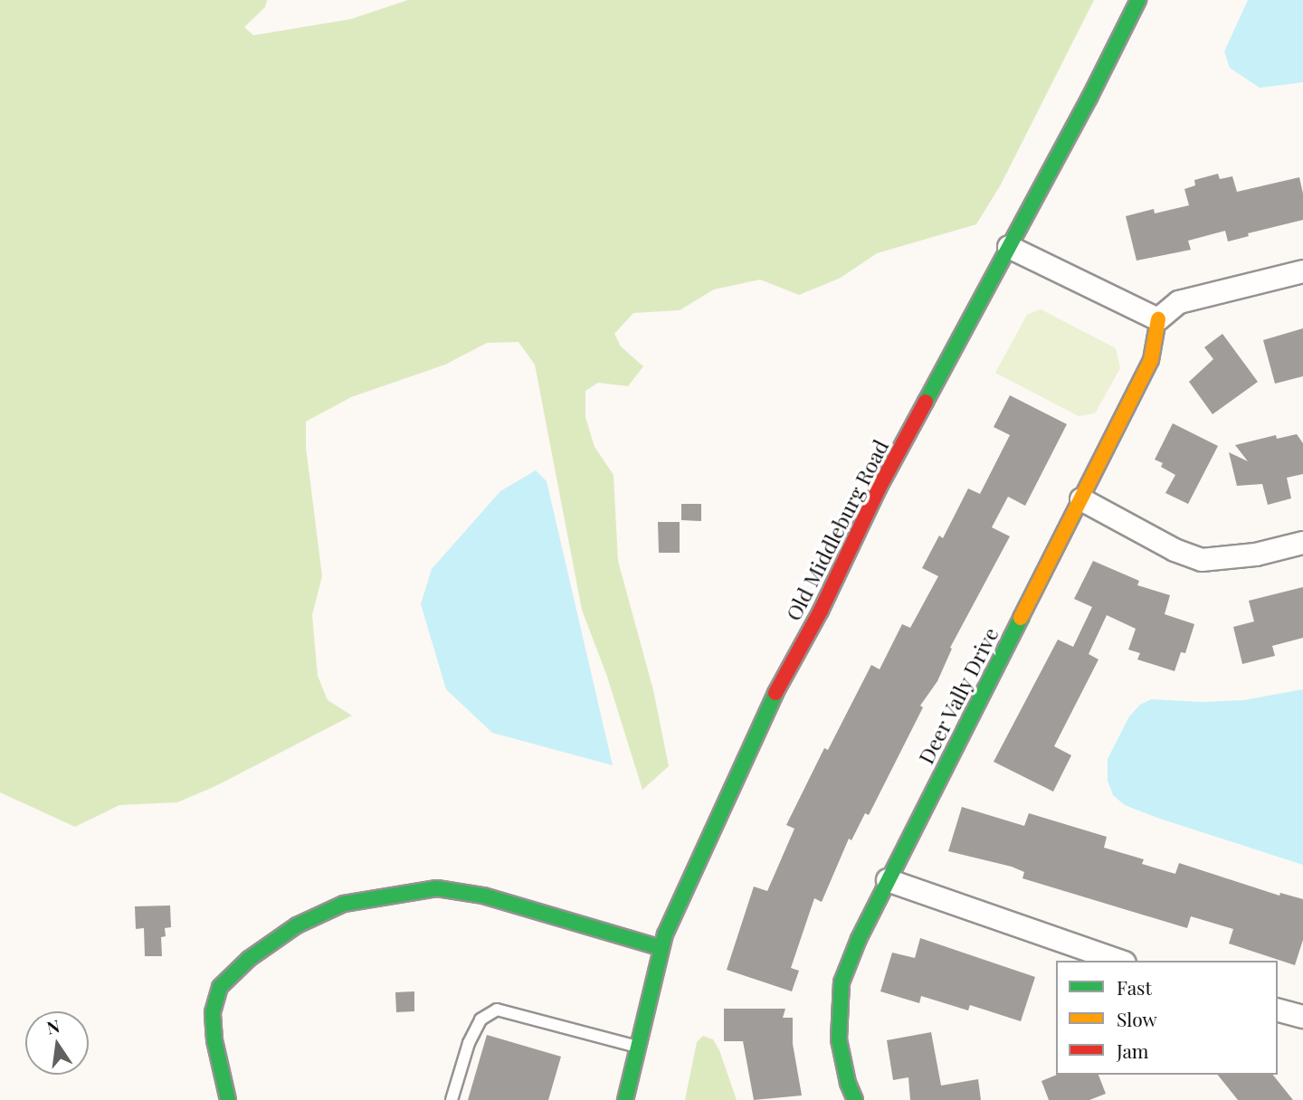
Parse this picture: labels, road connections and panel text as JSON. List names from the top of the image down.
{
  "streets": {
    "street": ["Old Middleburg Road", "Deer Vally Drive"]
  },
  "legend": ["Fast", "Slow", "Jam"],
  "north": "top"
}
